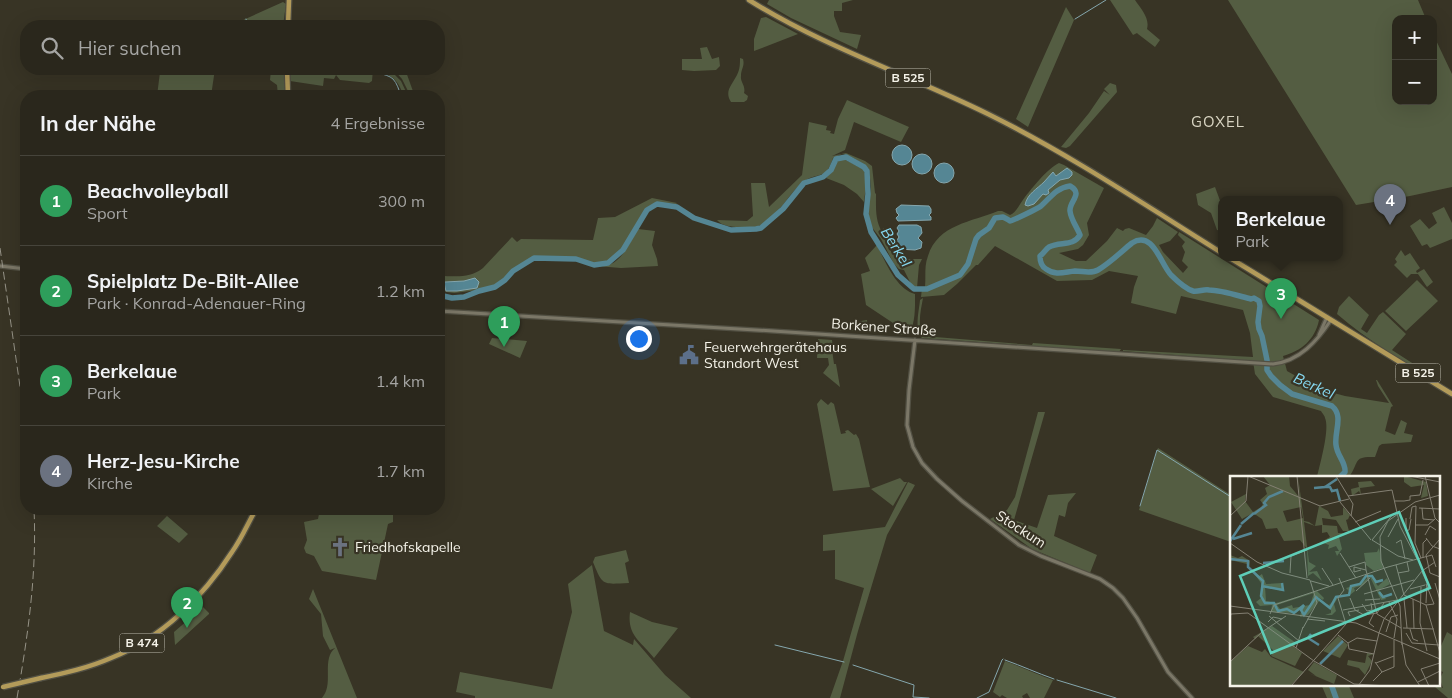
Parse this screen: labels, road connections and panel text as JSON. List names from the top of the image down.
{
  "streets": {
    "main road": ["B 525", "B 474"],
    "street": ["Borkener Straße", "Stockum"]
  },
  "crossings": [
    ["B 525", "Borkener Straße"],
    ["Borkener Straße", "Stockum"]
  ],
  "districts": ["GOXEL"],
  "water": ["Berkel"],
  "places": {
    "public building": ["Feuerwehrgerätehaus Standort West"],
    "church": ["Friedhofskapelle"]
  },
  "page": {
    "map_buttons": ["+", "−"],
    "search": "Hier suchen",
    "heading": ["In der Nähe", "4 Ergebnisse"],
    "list": [
      {
        "mark": "1",
        "name": "Beachvolleyball",
        "note": "Sport",
        "value": "300 m"
      },
      {
        "mark": "2",
        "name": "Spielplatz De-Bilt-Allee",
        "note": "Park · Konrad-Adenauer-Ring",
        "value": "1.2 km"
      },
      {
        "mark": "3",
        "name": "Berkelaue",
        "note": "Park",
        "value": "1.4 km"
      },
      {
        "mark": "4",
        "name": "Herz-Jesu-Kirche",
        "note": "Kirche",
        "value": "1.7 km"
      }
    ],
    "pins": [
      "4",
      "3",
      "1",
      "2"
    ],
    "popup": ["Berkelaue", "Park"]
  }
}
